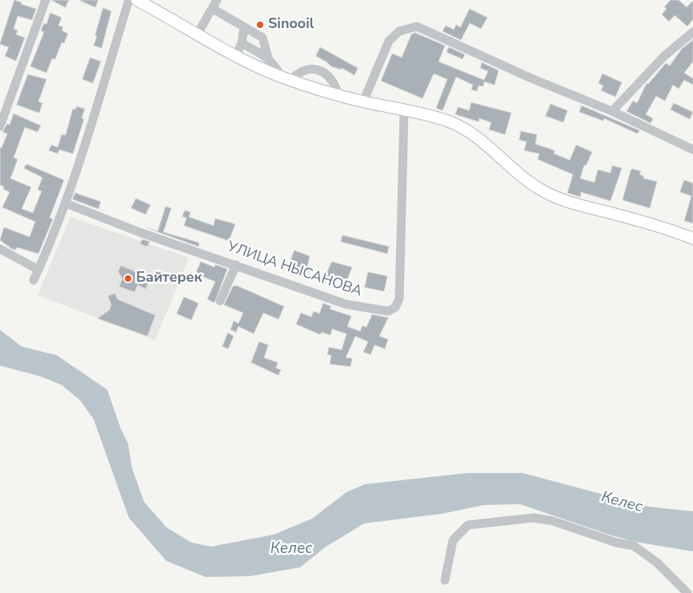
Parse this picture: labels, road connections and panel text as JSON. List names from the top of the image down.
{
  "streets": {
    "street": ["УЛИЦА НЫСАНОВА"]
  },
  "water": ["Келес"],
  "places": ["Sinooil", "Байтерек"]
}
